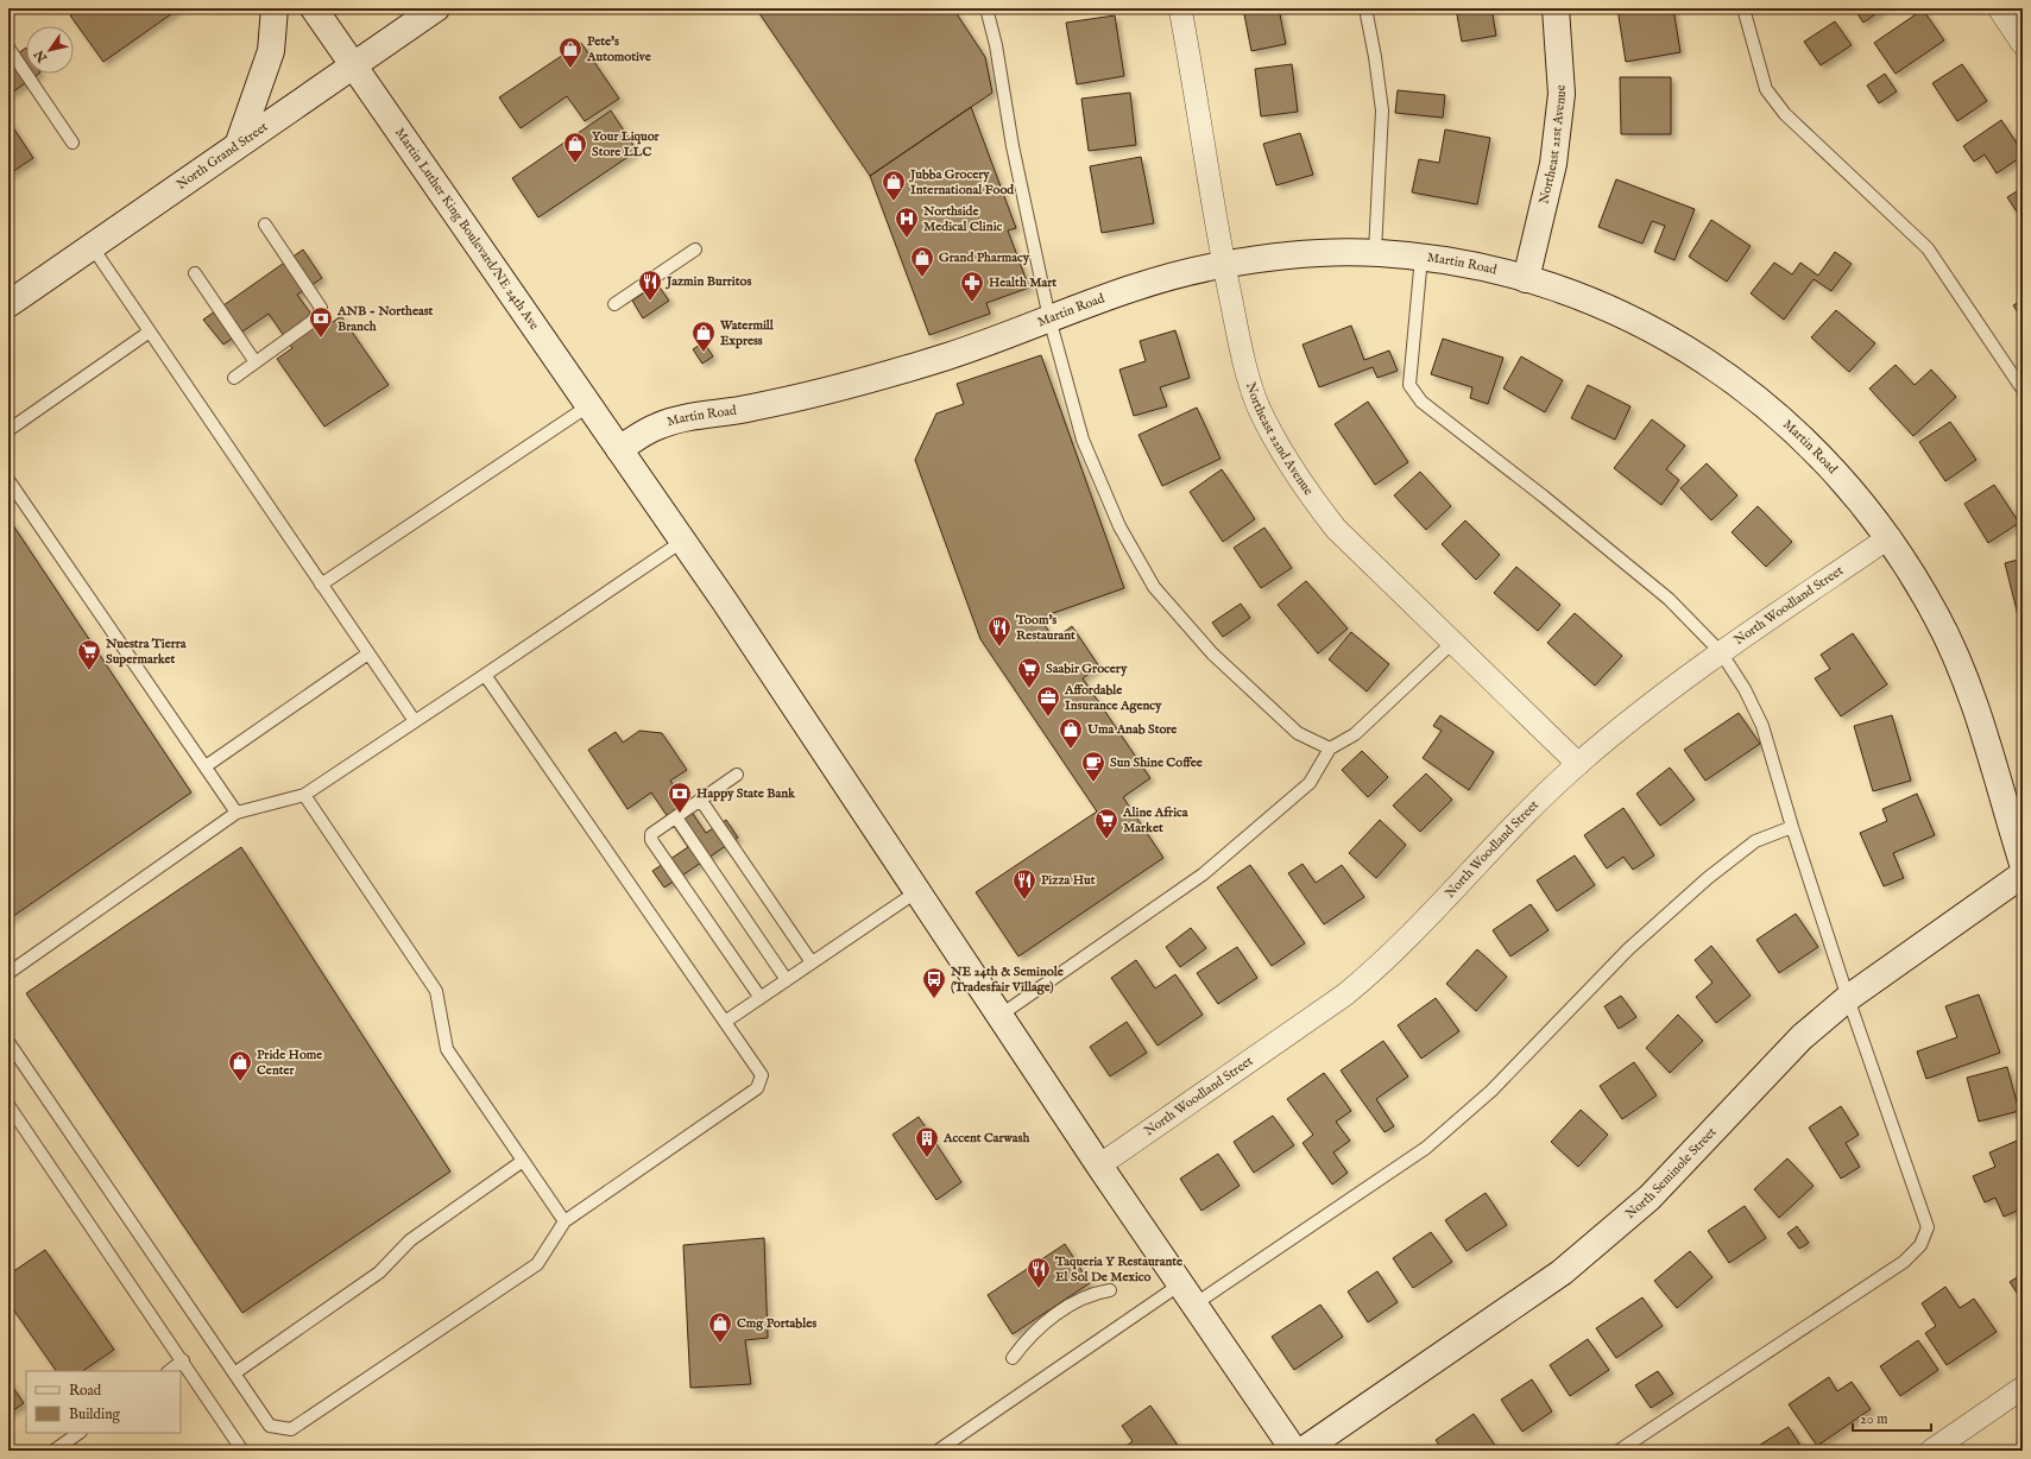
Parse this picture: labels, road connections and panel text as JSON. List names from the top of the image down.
{
  "streets": {
    "street": [
      "Northeast 21st Avenue",
      "North Grand Street",
      "Martin Luther King Boulevard/NE 24th Ave",
      "Martin Road",
      "Northeast 22nd Avenue",
      "North Woodland Street",
      "North Seminole Street"
    ]
  },
  "crossings": [
    ["Northeast 21st Avenue", "Martin Road"],
    ["North Grand Street", "Martin Luther King Boulevard/NE 24th Ave"],
    ["Martin Luther King Boulevard/NE 24th Ave", "Martin Road"],
    ["Martin Luther King Boulevard/NE 24th Ave", "North Woodland Street"],
    ["Martin Road", "Northeast 22nd Avenue"],
    ["Martin Road", "North Woodland Street"],
    ["Northeast 22nd Avenue", "North Woodland Street"]
  ],
  "places": {
    "shop": [
      "Pete's Automotive",
      "Your Liquor Store LLC",
      "Jubba Grocery International Food",
      "Grand Pharmacy",
      "Watermill Express",
      "Uma Anab Store",
      "Pride Home Center",
      "Cmg Portables"
    ],
    "hospital": ["Northside Medical Clinic"],
    "restaurant": [
      "Jazmin Burritos",
      "Toom's Restaurant",
      "Pizza Hut",
      "Taqueria Y Restaurante El Sol De Mexico"
    ],
    "pharmacy": ["Health Mart"],
    "bank": ["ANB - Northeast Branch", "Happy State Bank"],
    "supermarket": ["Nuestra Tierra Supermarket", "Saabir Grocery", "Aline Africa Market"],
    "office": ["Affordable Insurance Agency"],
    "cafe": ["Sun Shine Coffee"],
    "bus stop": ["NE 24th & Seminole (Tradesfair Village)"],
    "building": ["Accent Carwash"]
  },
  "legend": ["Road", "Building"],
  "scale_bar": "20 m",
  "north": "bottom left"
}
